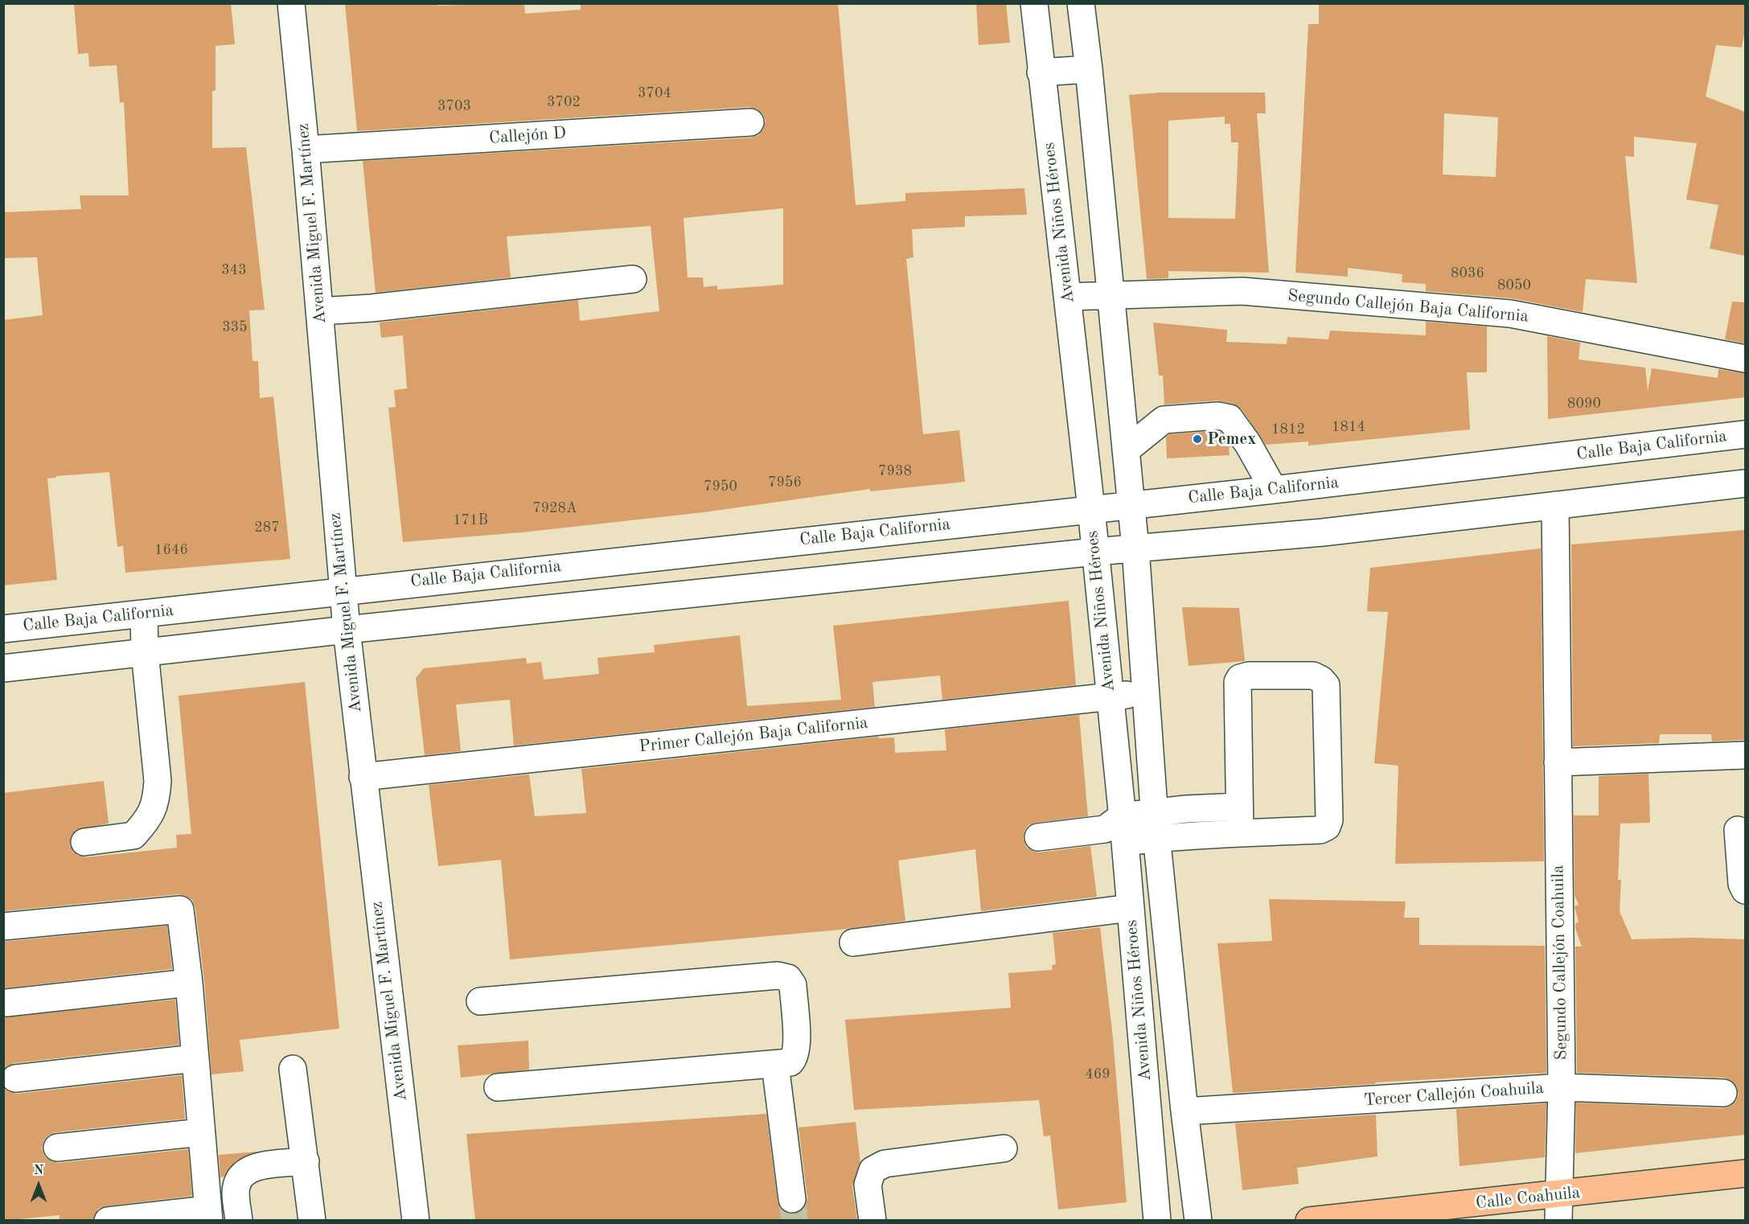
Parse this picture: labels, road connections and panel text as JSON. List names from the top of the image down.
{
  "streets": {
    "main road": ["Calle Coahuila"],
    "street": [
      "Callejón D",
      "Avenida Niños Héroes",
      "Avenida Miguel F. Martínez",
      "Segundo Callejón Baja California",
      "Calle Baja California",
      "Primer Callejón Baja California",
      "Segundo Callejón Coahuila",
      "Tercer Callejón Coahuila"
    ]
  },
  "crossings": [
    ["Callejón D", "Avenida Miguel F. Martínez"],
    ["Avenida Niños Héroes", "Segundo Callejón Baja California"],
    ["Avenida Niños Héroes", "Calle Baja California"],
    ["Avenida Niños Héroes", "Primer Callejón Baja California"],
    ["Avenida Niños Héroes", "Tercer Callejón Coahuila"],
    ["Avenida Miguel F. Martínez", "Calle Baja California"],
    ["Avenida Miguel F. Martínez", "Primer Callejón Baja California"],
    ["Segundo Callejón Coahuila", "Tercer Callejón Coahuila"],
    ["Segundo Callejón Coahuila", "Calle Coahuila"]
  ],
  "places": ["Pemex"],
  "house_numbers": [
    "3704",
    "3702",
    "3703",
    "343",
    "8036",
    "8050",
    "335",
    "8090",
    "1814",
    "1812",
    "7938",
    "7956",
    "7950",
    "7928A",
    "171B",
    "287",
    "1646",
    "469"
  ],
  "north": "top"
}
